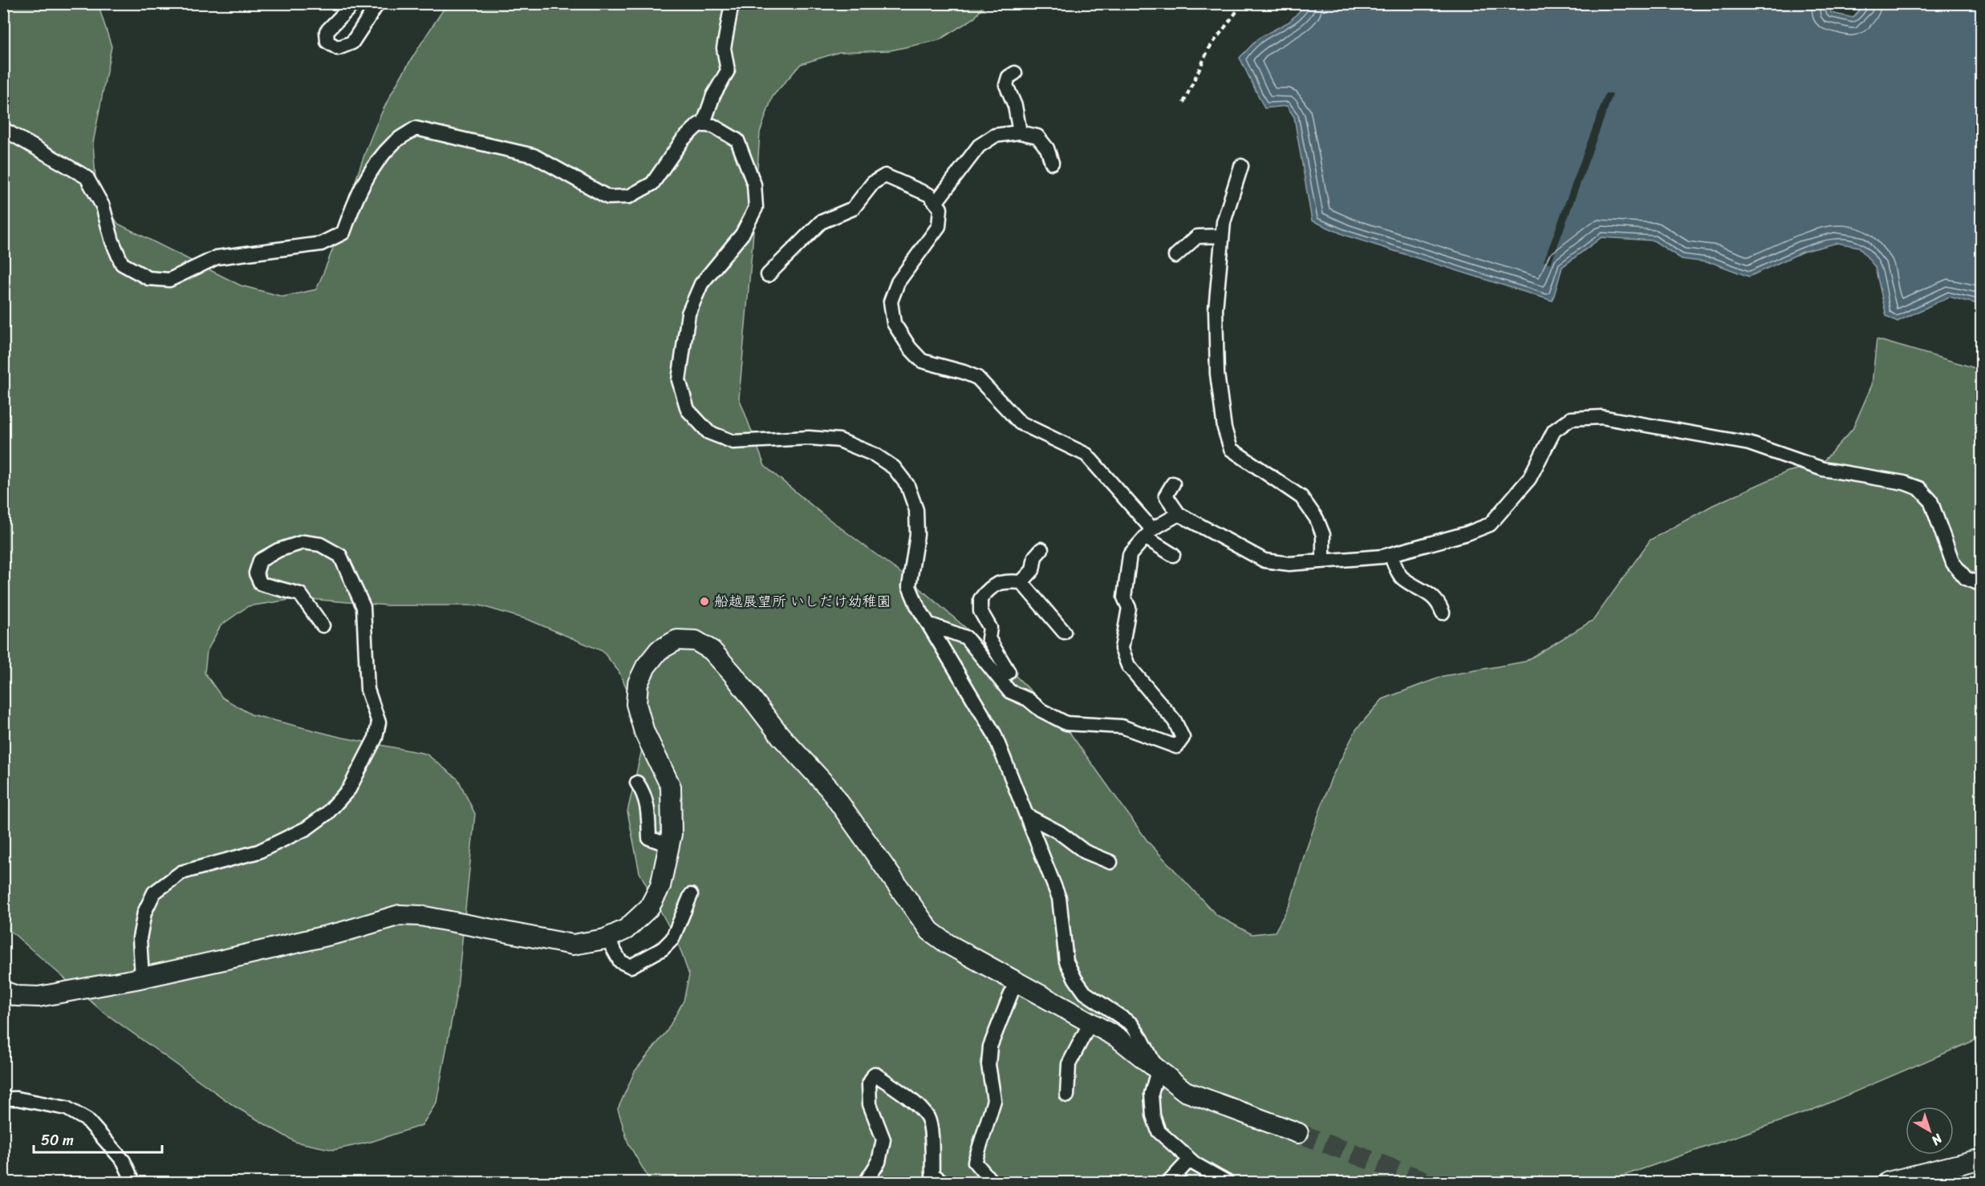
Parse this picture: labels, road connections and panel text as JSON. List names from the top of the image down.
{
  "places": ["船越展望所 いしだけ幼稚園"],
  "scale_bar": "50 m",
  "north": "bottom right"
}
